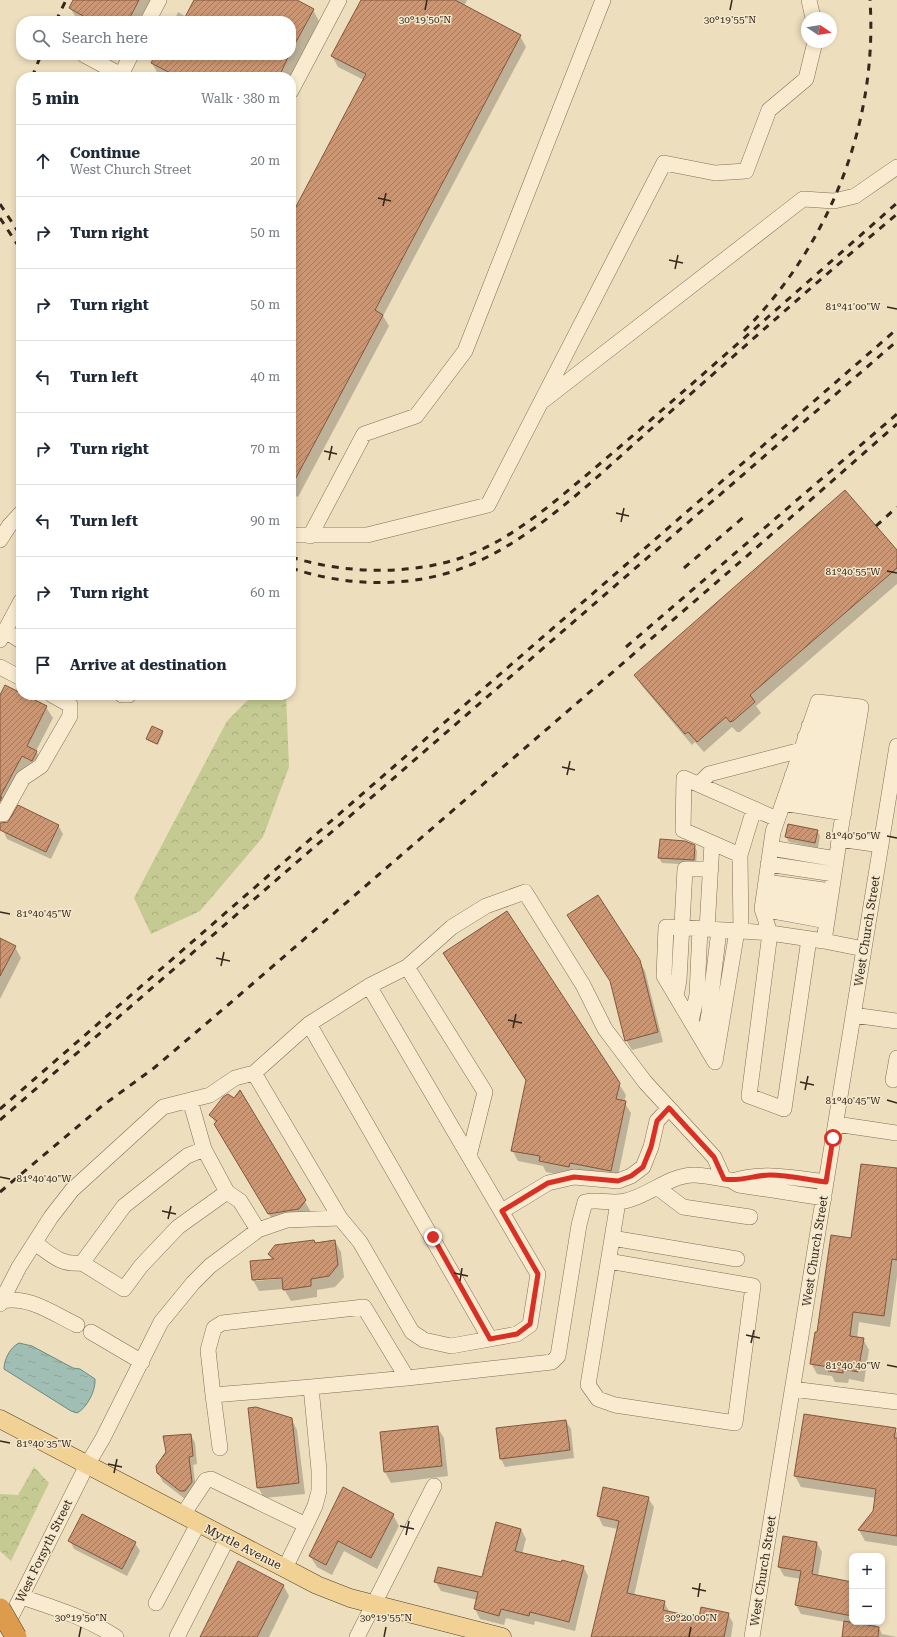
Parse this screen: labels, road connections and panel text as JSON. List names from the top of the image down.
{
  "streets": {
    "main road": ["Myrtle Avenue"],
    "street": ["West Church Street", "West Forsyth Street"]
  },
  "crossings": [
    ["Myrtle Avenue", "West Forsyth Street"]
  ],
  "north": "right",
  "page": {
    "search": "Search here",
    "heading": ["5 min", "Walk · 380 m"],
    "list": [
      ["Continue", "West Church Street", "20 m"],
      ["Turn right", "50 m"],
      ["Turn right", "50 m"],
      ["Turn left", "40 m"],
      ["Turn right", "70 m"],
      ["Turn left", "90 m"],
      ["Turn right", "60 m"],
      "Arrive at destination"
    ],
    "map_buttons": ["+", "−"]
  },
  "coordinates": [
    "30°19'50\"N",
    "30°19'55\"N",
    "81°41'00\"W",
    "81°40'55\"W",
    "81°40'50\"W",
    "81°40'45\"W",
    "81°40'40\"W",
    "81°40'35\"W",
    "30°20'00\"N"
  ]
}
